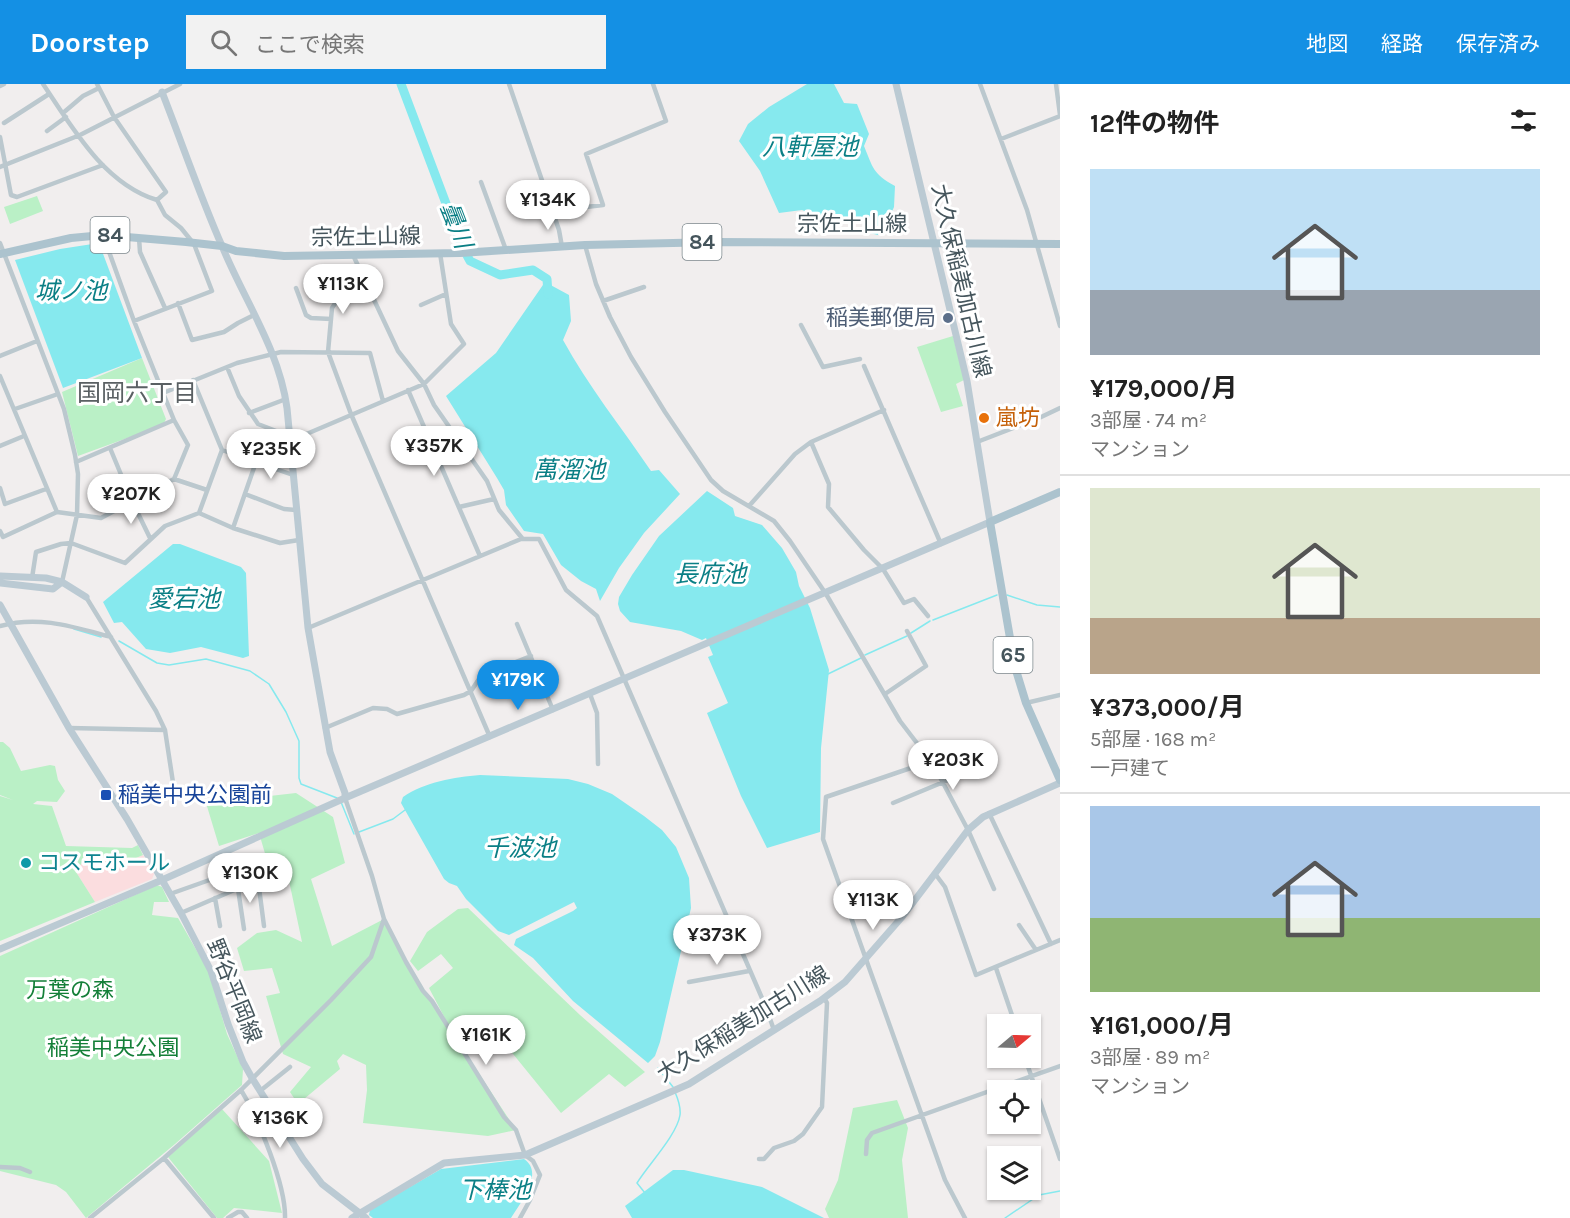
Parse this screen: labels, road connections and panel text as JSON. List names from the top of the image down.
{
  "streets": {
    "main road": [
      "宗佐土山線",
      "84",
      "大久保稲美加古川線",
      "65",
      "野谷平岡線"
    ]
  },
  "crossings": [
    ["宗佐土山線", "大久保稲美加古川線"],
    ["大久保稲美加古川線", "65"],
    ["大久保稲美加古川線", "野谷平岡線"]
  ],
  "districts": ["国岡六丁目"],
  "water": [
    "八軒屋池",
    "曇川",
    "城ノ池",
    "萬溜池",
    "長府池",
    "愛宕池",
    "千波池",
    "下棒池"
  ],
  "parks": ["万葉の森", "稲美中央公園"],
  "places": {
    "other": ["稲美郵便局", "嵐坊", "コスモホール"],
    "transit": ["稲美中央公園前"]
  },
  "north": "right",
  "page": {
    "header": "Doorstep",
    "search": "ここで検索",
    "nav": ["地図", "経路", "保存済み"],
    "heading": "12件の物件",
    "list": [
      {
        "name": "¥179,000/月",
        "note": "3部屋 · 74 m² · マンション"
      },
      {
        "name": "¥373,000/月",
        "note": "5部屋 · 168 m² · 一戸建て"
      },
      {
        "name": "¥161,000/月",
        "note": "3部屋 · 89 m² · マンション"
      }
    ],
    "price": [
      "¥134K",
      "¥113K",
      "¥357K",
      "¥235K",
      "¥207K",
      "¥179K",
      "¥203K",
      "¥130K",
      "¥113K",
      "¥373K",
      "¥161K",
      "¥136K"
    ]
  }
}
